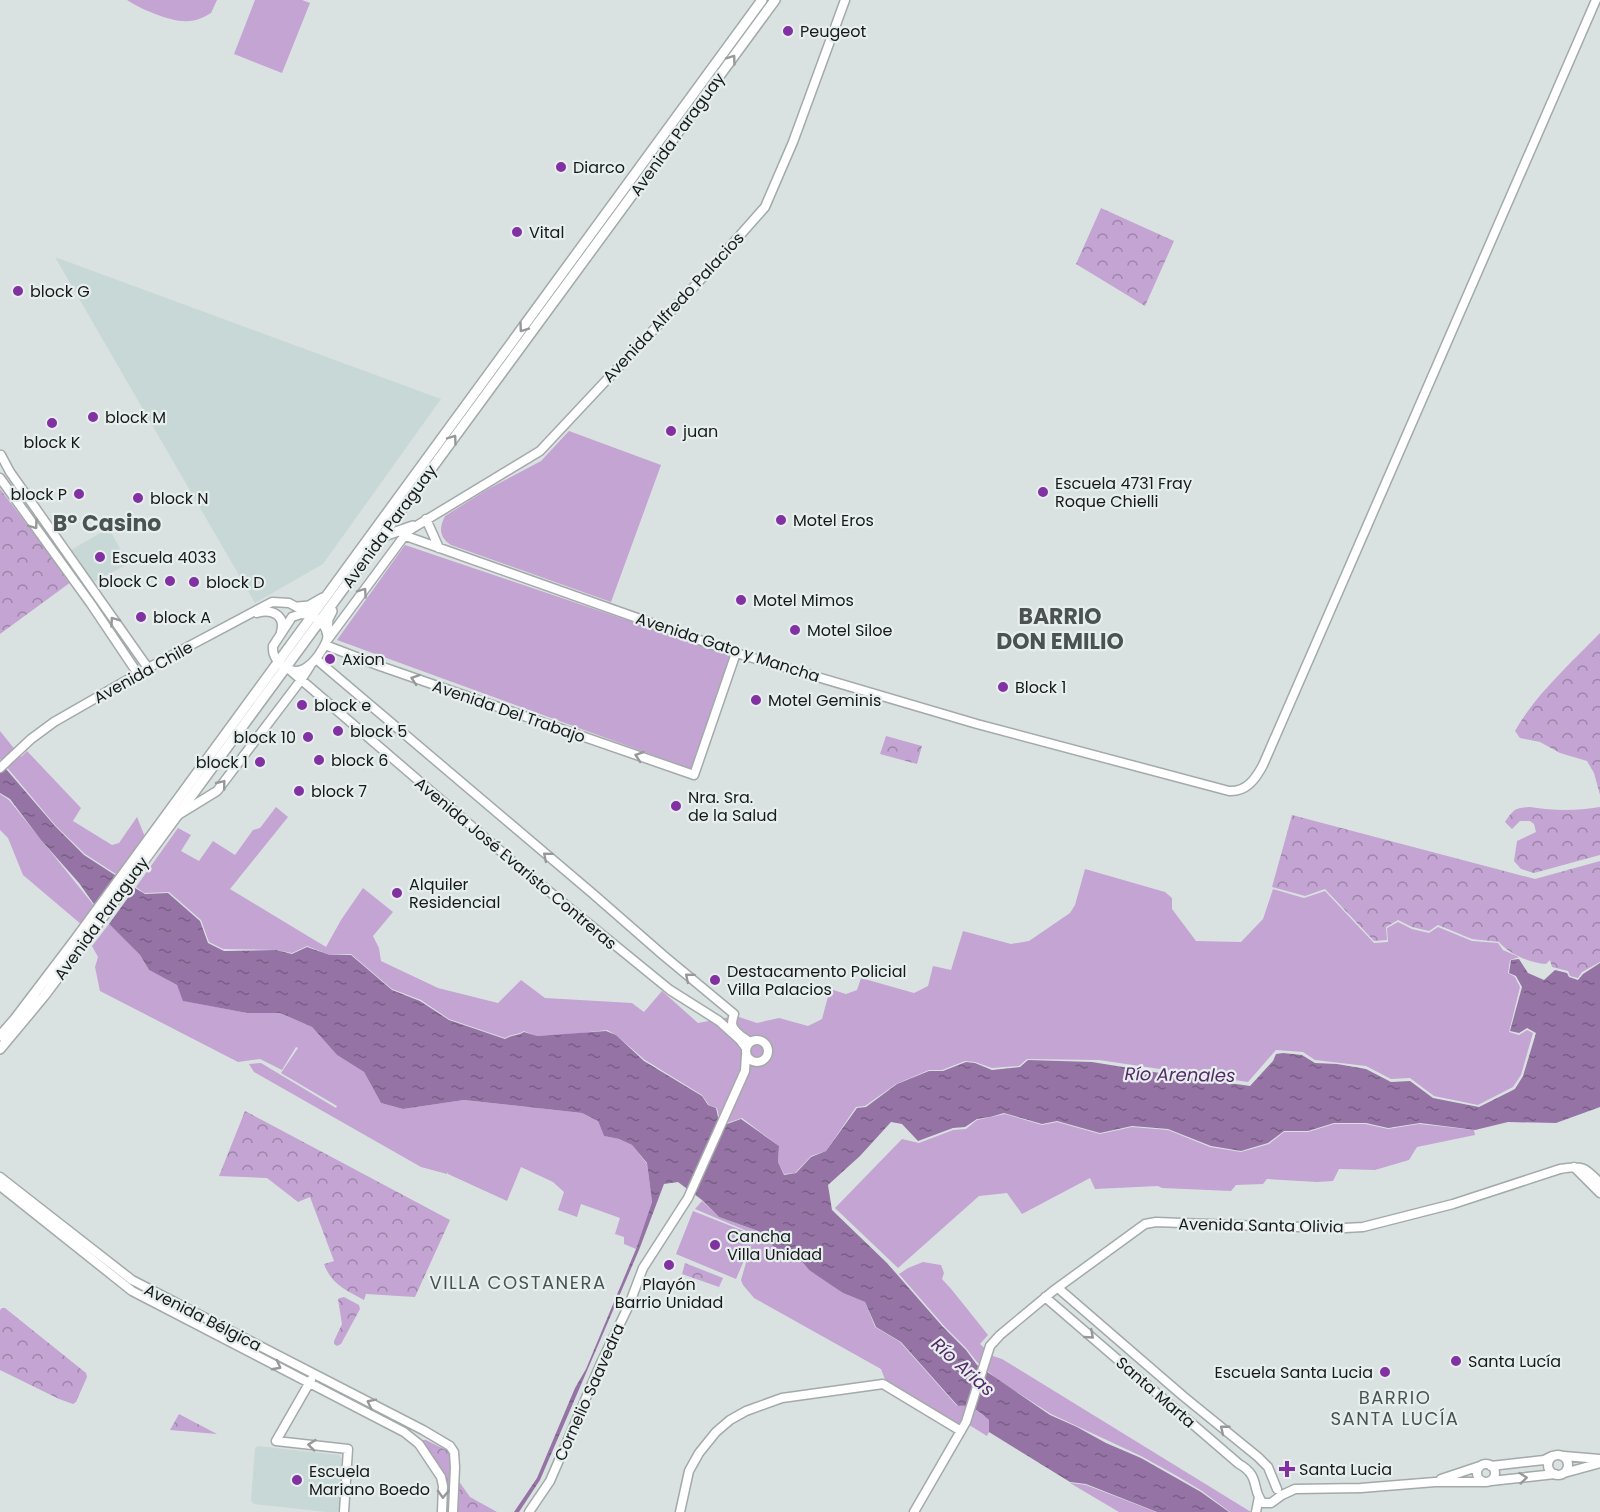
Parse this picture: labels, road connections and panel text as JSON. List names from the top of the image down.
{
  "streets": {
    "main road": ["Avenida Paraguay"],
    "street": [
      "Avenida Alfredo Palacios",
      "Avenida Gato y Mancha",
      "Avenida Chile",
      "Avenida Del Trabajo",
      "Avenida José Evaristo Contreras",
      "Avenida Santa Olivia",
      "Avenida Bélgica",
      "Cornelio Saavedra",
      "Santa Marta"
    ]
  },
  "crossings": [
    ["Avenida Paraguay", "Avenida José Evaristo Contreras"],
    ["Avenida Gato y Mancha", "Avenida Del Trabajo"],
    ["Avenida Santa Olivia", "Santa Marta"]
  ],
  "districts": [
    "Bº Casino",
    "BARRIO DON EMILIO",
    "VILLA COSTANERA",
    "BARRIO SANTA LUCÍA"
  ],
  "water": ["Río Arenales", "Río Arias"],
  "places": {
    "other": [
      "Peugeot",
      "Diarco",
      "Vital",
      "block G",
      "block M",
      "block K",
      "juan",
      "Escuela 4731 Fray Roque Chielli",
      "block P",
      "block N",
      "Motel Eros",
      "Escuela 4033",
      "block C",
      "block D",
      "Motel Mimos",
      "block A",
      "Motel Siloe",
      "Axion",
      "Block 1",
      "Motel Geminis",
      "block e",
      "block 5",
      "block 10",
      "block 6",
      "block 1",
      "block 7",
      "Nra. Sra. de la Salud",
      "Alquiler Residencial",
      "Destacamento Policial Villa Palacios",
      "Cancha Villa Unidad",
      "Playón Barrio Unidad",
      "Santa Lucía",
      "Escuela Santa Lucia",
      "Escuela Mariano Boedo"
    ],
    "health": ["Santa Lucia"]
  }
}
